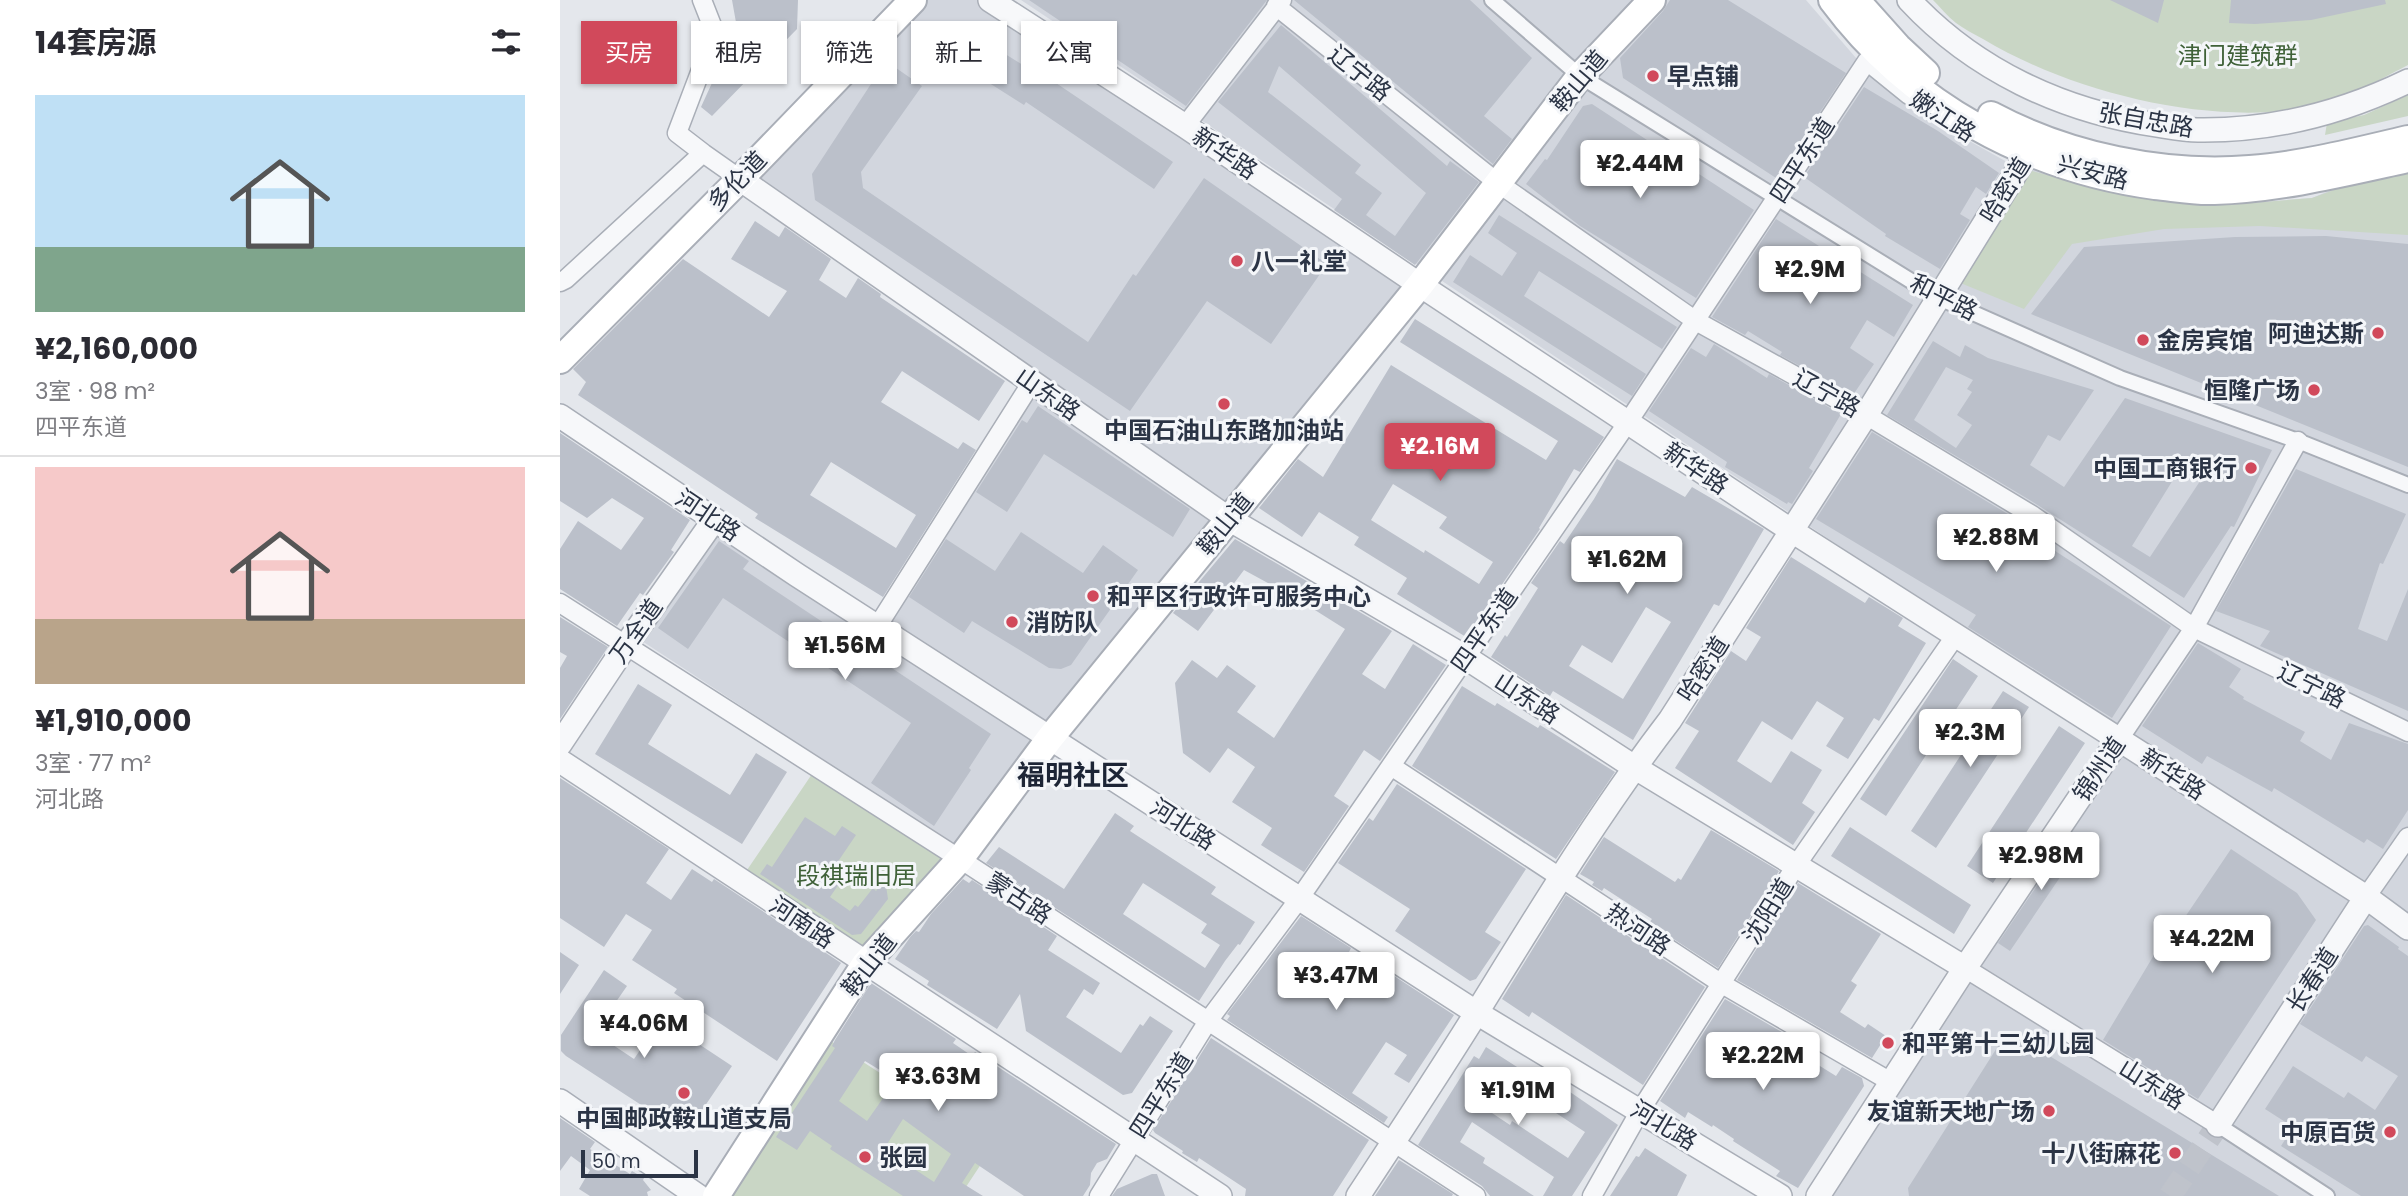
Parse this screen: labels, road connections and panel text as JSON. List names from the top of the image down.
{
  "streets": {
    "main road": ["鞍山道", "兴安路", "多伦道"],
    "street": [
      "辽宁路",
      "嫩江路",
      "张自忠路",
      "新华路",
      "四平东道",
      "哈密道",
      "和平路",
      "山东路",
      "河北路",
      "万全道",
      "锦州道",
      "蒙古路",
      "沈阳道",
      "河南路",
      "热河路",
      "长春道"
    ]
  },
  "crossings": [
    ["辽宁路", "鞍山道"],
    ["辽宁路", "四平东道"],
    ["辽宁路", "哈密道"],
    ["辽宁路", "锦州道"],
    ["鞍山道", "新华路"],
    ["鞍山道", "和平路"],
    ["鞍山道", "山东路"],
    ["鞍山道", "河北路"],
    ["鞍山道", "蒙古路"],
    ["鞍山道", "河南路"],
    ["嫩江路", "四平东道"],
    ["嫩江路", "兴安路"],
    ["嫩江路", "哈密道"],
    ["新华路", "四平东道"],
    ["新华路", "哈密道"],
    ["新华路", "锦州道"],
    ["新华路", "沈阳道"],
    ["新华路", "长春道"],
    ["四平东道", "和平路"],
    ["四平东道", "山东路"],
    ["四平东道", "河北路"],
    ["四平东道", "蒙古路"],
    ["四平东道", "河南路"],
    ["四平东道", "热河路"],
    ["兴安路", "哈密道"],
    ["多伦道", "山东路"],
    ["哈密道", "和平路"],
    ["哈密道", "山东路"],
    ["哈密道", "河北路"],
    ["哈密道", "蒙古路"],
    ["哈密道", "热河路"],
    ["和平路", "锦州道"],
    ["山东路", "锦州道"],
    ["山东路", "沈阳道"],
    ["山东路", "长春道"],
    ["河北路", "万全道"],
    ["河北路", "沈阳道"],
    ["万全道", "蒙古路"],
    ["锦州道", "热河路"],
    ["沈阳道", "热河路"]
  ],
  "districts": ["福明社区"],
  "parks": ["津门建筑群", "段祺瑞旧居"],
  "places": [
    "早点铺",
    "八一礼堂",
    "阿迪达斯",
    "金房宾馆",
    "恒隆广场",
    "中国石油山东路加油站",
    "中国工商银行",
    "和平区行政许可服务中心",
    "消防队",
    "和平第十三幼儿园",
    "中国邮政鞍山道支局",
    "友谊新天地广场",
    "中原百货",
    "十八街麻花",
    "张园"
  ],
  "scale_bar": "50 m",
  "page": {
    "heading": "14套房源",
    "chip": [
      "买房",
      "租房",
      "筛选",
      "新上",
      "公寓"
    ],
    "list": [
      {
        "name": "¥2,160,000",
        "note": "3室 · 98 m² · 四平东道"
      },
      {
        "name": "¥1,910,000",
        "note": "3室 · 77 m² · 河北路"
      }
    ],
    "price": [
      "¥2.44M",
      "¥2.9M",
      "¥2.16M",
      "¥2.88M",
      "¥1.62M",
      "¥1.56M",
      "¥2.3M",
      "¥2.98M",
      "¥4.22M",
      "¥3.47M",
      "¥4.06M",
      "¥2.22M",
      "¥3.63M",
      "¥1.91M"
    ],
    "scale": "50 m"
  }
}
